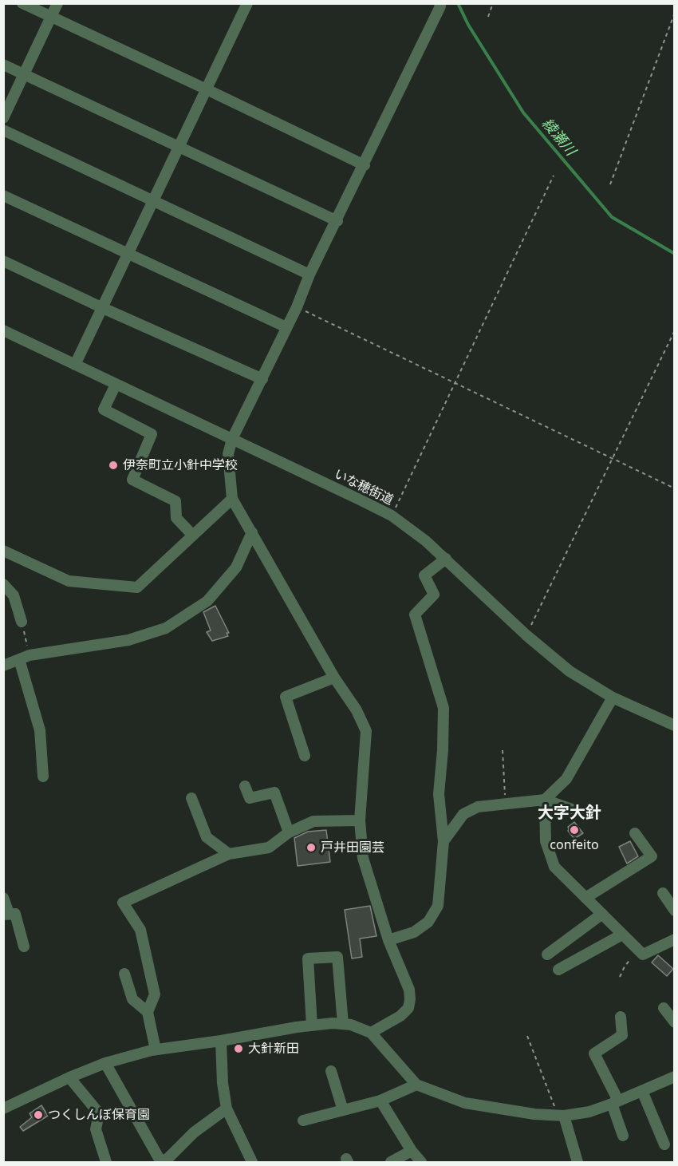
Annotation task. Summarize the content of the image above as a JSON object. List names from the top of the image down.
{
  "streets": {
    "street": ["いな穂街道"]
  },
  "districts": ["大字大針"],
  "water": ["綾瀬川"],
  "places": [
    "伊奈町立小針中学校",
    "confeito",
    "戸井田園芸",
    "大針新田",
    "つくしんぼ保育園"
  ]
}
